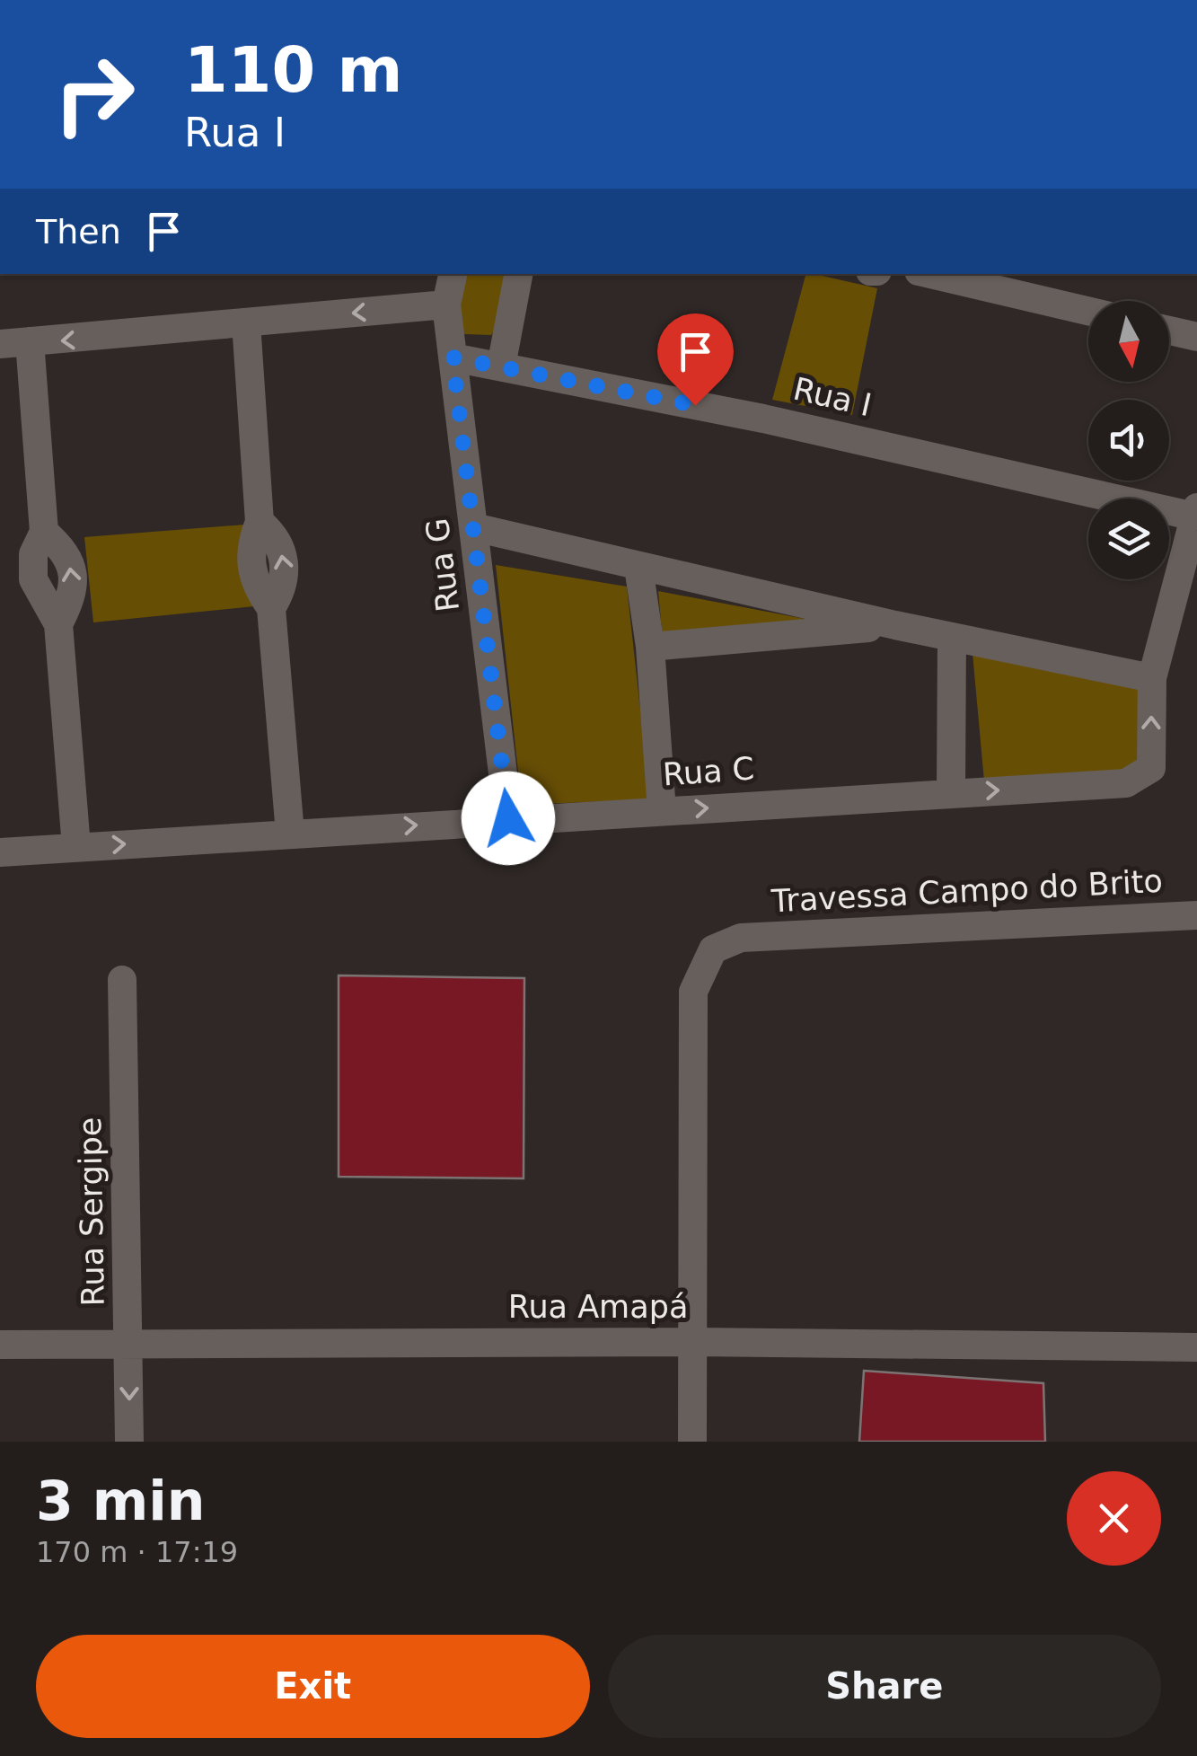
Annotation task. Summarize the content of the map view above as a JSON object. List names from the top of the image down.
{
  "streets": {
    "street": [
      "Rua I",
      "Rua G",
      "Rua C",
      "Travessa Campo do Brito",
      "Rua Sergipe",
      "Rua Amapá"
    ]
  },
  "crossings": [
    ["Rua I", "Rua G"],
    ["Rua I", "Rua C"],
    ["Rua G", "Rua C"],
    ["Travessa Campo do Brito", "Rua Amapá"],
    ["Rua Sergipe", "Rua Amapá"]
  ],
  "north": "bottom",
  "page": {
    "turn": ["110 m", "Rua I"],
    "then": "Then",
    "heading": ["3 min", "170 m · 17:19"],
    "buttons": ["Exit", "Share"]
  }
}
